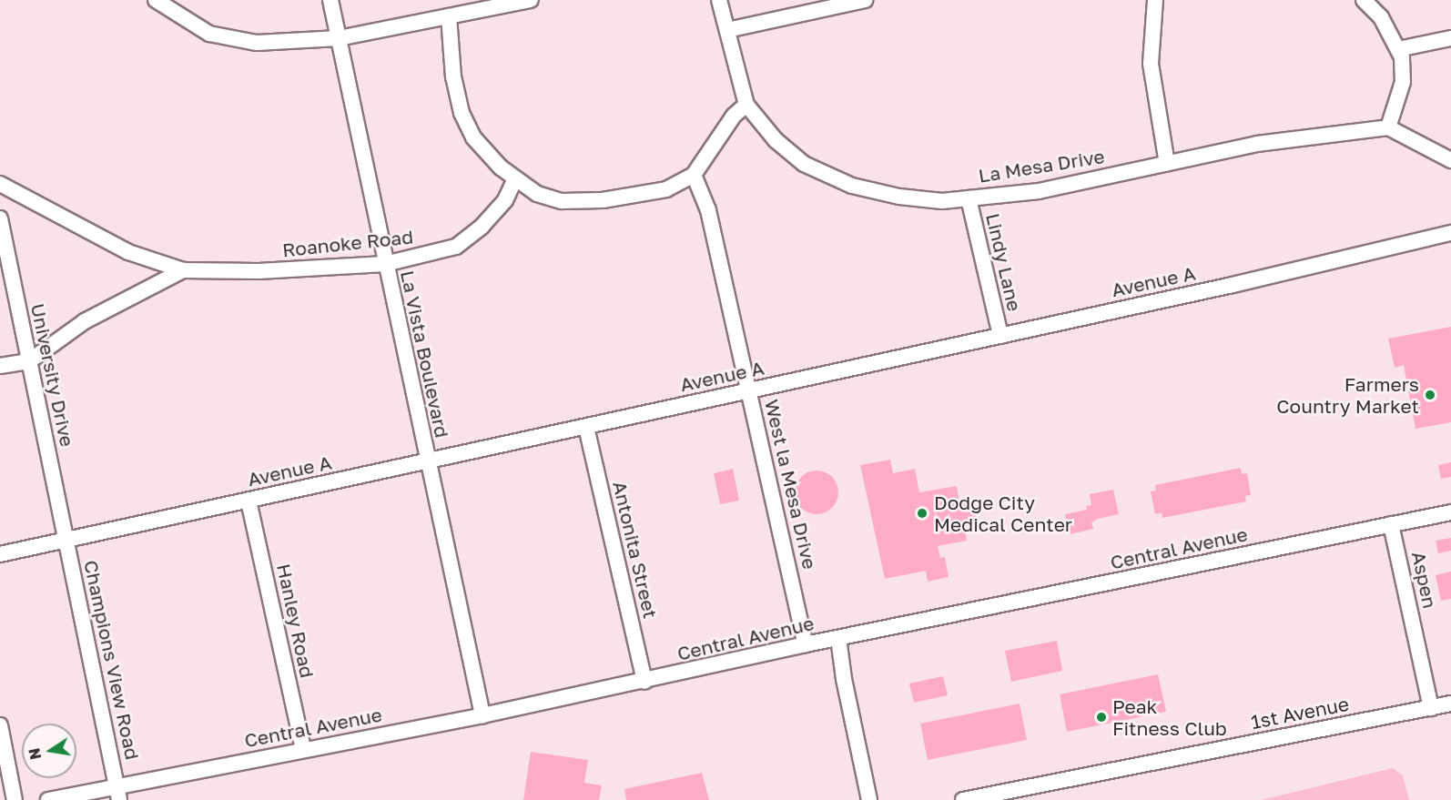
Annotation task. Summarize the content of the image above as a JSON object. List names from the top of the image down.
{
  "streets": {
    "street": [
      "La Mesa Drive",
      "Roanoke Road",
      "Lindy Lane",
      "Avenue A",
      "La Vista Boulevard",
      "University Drive",
      "West la Mesa Drive",
      "Central Avenue",
      "Antonita Street",
      "Aspen",
      "Hanley Road",
      "Champions View Road",
      "1st Avenue"
    ]
  },
  "crossings": [
    ["La Mesa Drive", "Lindy Lane"],
    ["Roanoke Road", "La Vista Boulevard"],
    ["Roanoke Road", "University Drive"],
    ["Lindy Lane", "Avenue A"],
    ["Avenue A", "La Vista Boulevard"],
    ["Avenue A", "University Drive"],
    ["Avenue A", "West la Mesa Drive"],
    ["Avenue A", "Antonita Street"],
    ["Avenue A", "Hanley Road"],
    ["Avenue A", "Champions View Road"],
    ["La Vista Boulevard", "Central Avenue"],
    ["University Drive", "Champions View Road"],
    ["West la Mesa Drive", "Central Avenue"],
    ["Central Avenue", "Antonita Street"],
    ["Central Avenue", "Aspen"],
    ["Central Avenue", "Hanley Road"],
    ["Central Avenue", "Champions View Road"],
    ["Aspen", "1st Avenue"]
  ],
  "places": ["Farmers Country Market", "Dodge City Medical Center", "Peak Fitness Club"],
  "north": "left"
}
